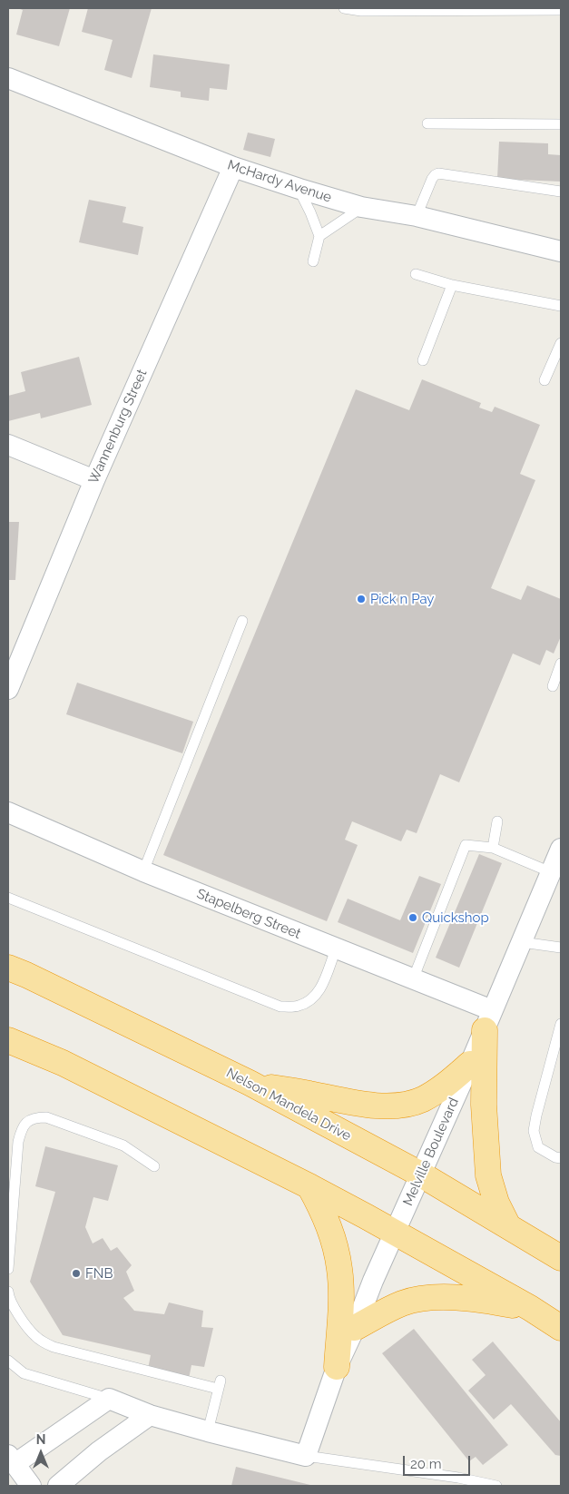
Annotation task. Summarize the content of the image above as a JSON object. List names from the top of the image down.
{
  "streets": {
    "highway": ["Nelson Mandela Drive"],
    "street": [
      "McHardy Avenue",
      "Wannenburg Street",
      "Stapelberg Street",
      "Melville Boulevard"
    ]
  },
  "crossings": [
    ["McHardy Avenue", "Wannenburg Street"],
    ["Stapelberg Street", "Melville Boulevard"],
    ["Nelson Mandela Drive", "Melville Boulevard"]
  ],
  "places": ["Pick n Pay", "Quickshop", "FNB"],
  "scale_bar": "20 m",
  "north": "top"
}
